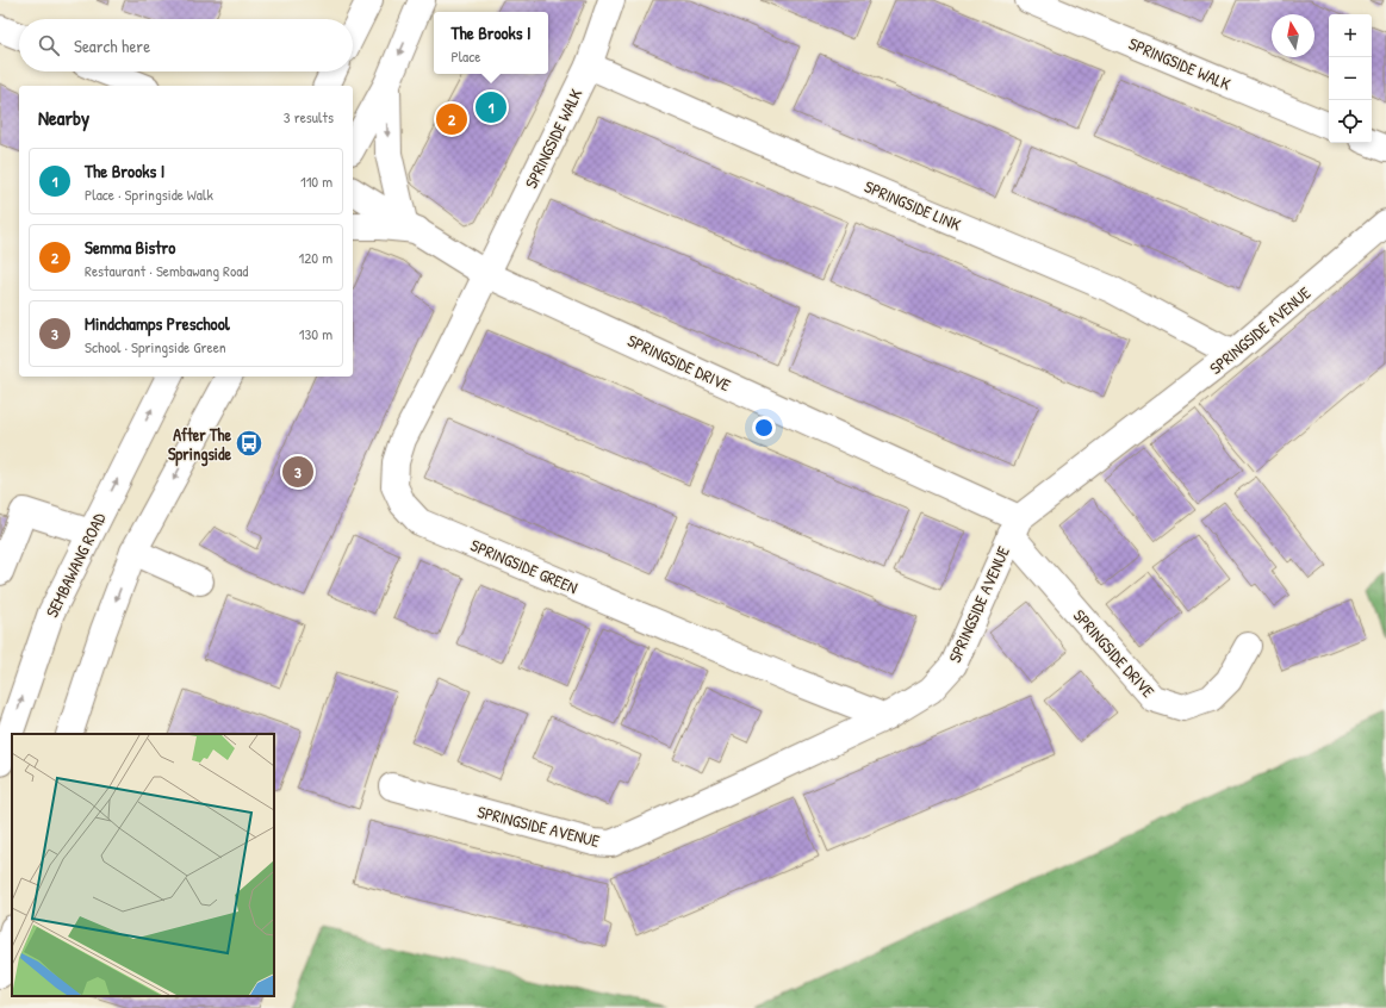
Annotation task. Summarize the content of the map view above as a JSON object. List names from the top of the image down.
{
  "streets": {
    "street": [
      "SPRINGSIDE WALK",
      "SPRINGSIDE LINK",
      "SPRINGSIDE AVENUE",
      "SPRINGSIDE DRIVE",
      "SEMBAWANG ROAD",
      "SPRINGSIDE GREEN"
    ]
  },
  "crossings": [
    ["SPRINGSIDE WALK", "SPRINGSIDE LINK"],
    ["SPRINGSIDE WALK", "SPRINGSIDE DRIVE"],
    ["SPRINGSIDE WALK", "SPRINGSIDE GREEN"],
    ["SPRINGSIDE LINK", "SPRINGSIDE AVENUE"],
    ["SPRINGSIDE AVENUE", "SPRINGSIDE DRIVE"],
    ["SPRINGSIDE AVENUE", "SPRINGSIDE GREEN"],
    ["SPRINGSIDE DRIVE", "SPRINGSIDE GREEN"]
  ],
  "places": {
    "bus stop": ["After The Springside"]
  },
  "north": "top",
  "page": {
    "popup": ["The Brooks I", "Place"],
    "map_buttons": ["+", "−"],
    "search": "Search here",
    "heading": ["Nearby", "3 results"],
    "pins": ["1", "2", "3"],
    "list": [
      {
        "mark": "1",
        "name": "The Brooks I",
        "note": "Place · Springside Walk",
        "value": "110 m"
      },
      {
        "mark": "2",
        "name": "Semma Bistro",
        "note": "Restaurant · Sembawang Road",
        "value": "120 m"
      },
      {
        "mark": "3",
        "name": "Mindchamps Preschool",
        "note": "School · Springside Green",
        "value": "130 m"
      }
    ]
  }
}
